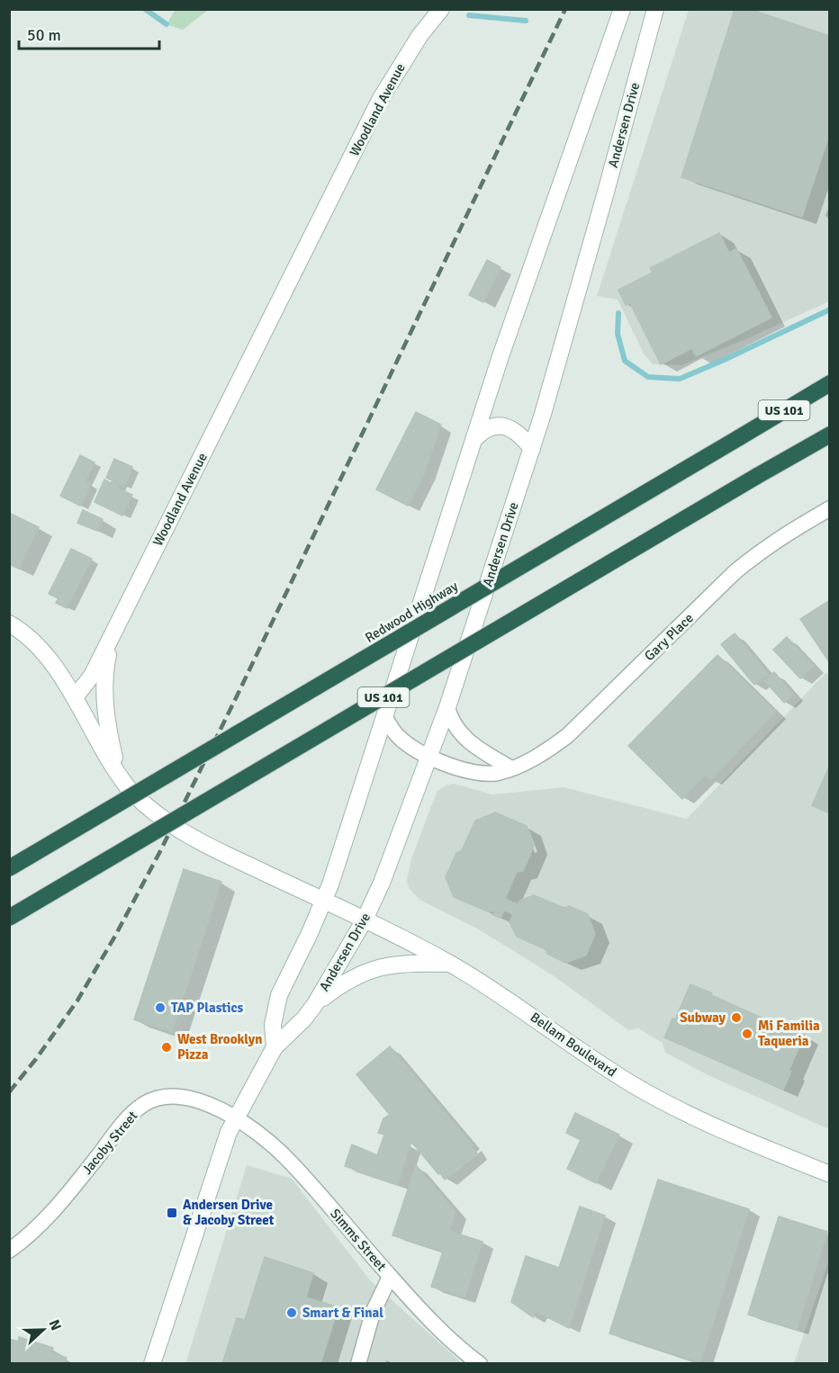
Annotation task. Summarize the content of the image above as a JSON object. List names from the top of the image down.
{
  "streets": {
    "highway": ["US 101", "Redwood Highway"],
    "main road": ["Woodland Avenue", "Andersen Drive", "Bellam Boulevard"],
    "street": ["Gary Place", "Jacoby Street", "Simms Street"]
  },
  "crossings": [
    ["Andersen Drive", "Gary Place"],
    ["Andersen Drive", "Bellam Boulevard"],
    ["Andersen Drive", "Jacoby Street"],
    ["Andersen Drive", "Simms Street"],
    ["Jacoby Street", "Simms Street"]
  ],
  "places": {
    "other": [
      "TAP Plastics",
      "Subway",
      "Mi Familia Taqueria",
      "West Brooklyn Pizza",
      "Smart & Final"
    ],
    "transit": ["Andersen Drive & Jacoby Street"]
  },
  "scale_bar": "50 m",
  "north": "right"
}
